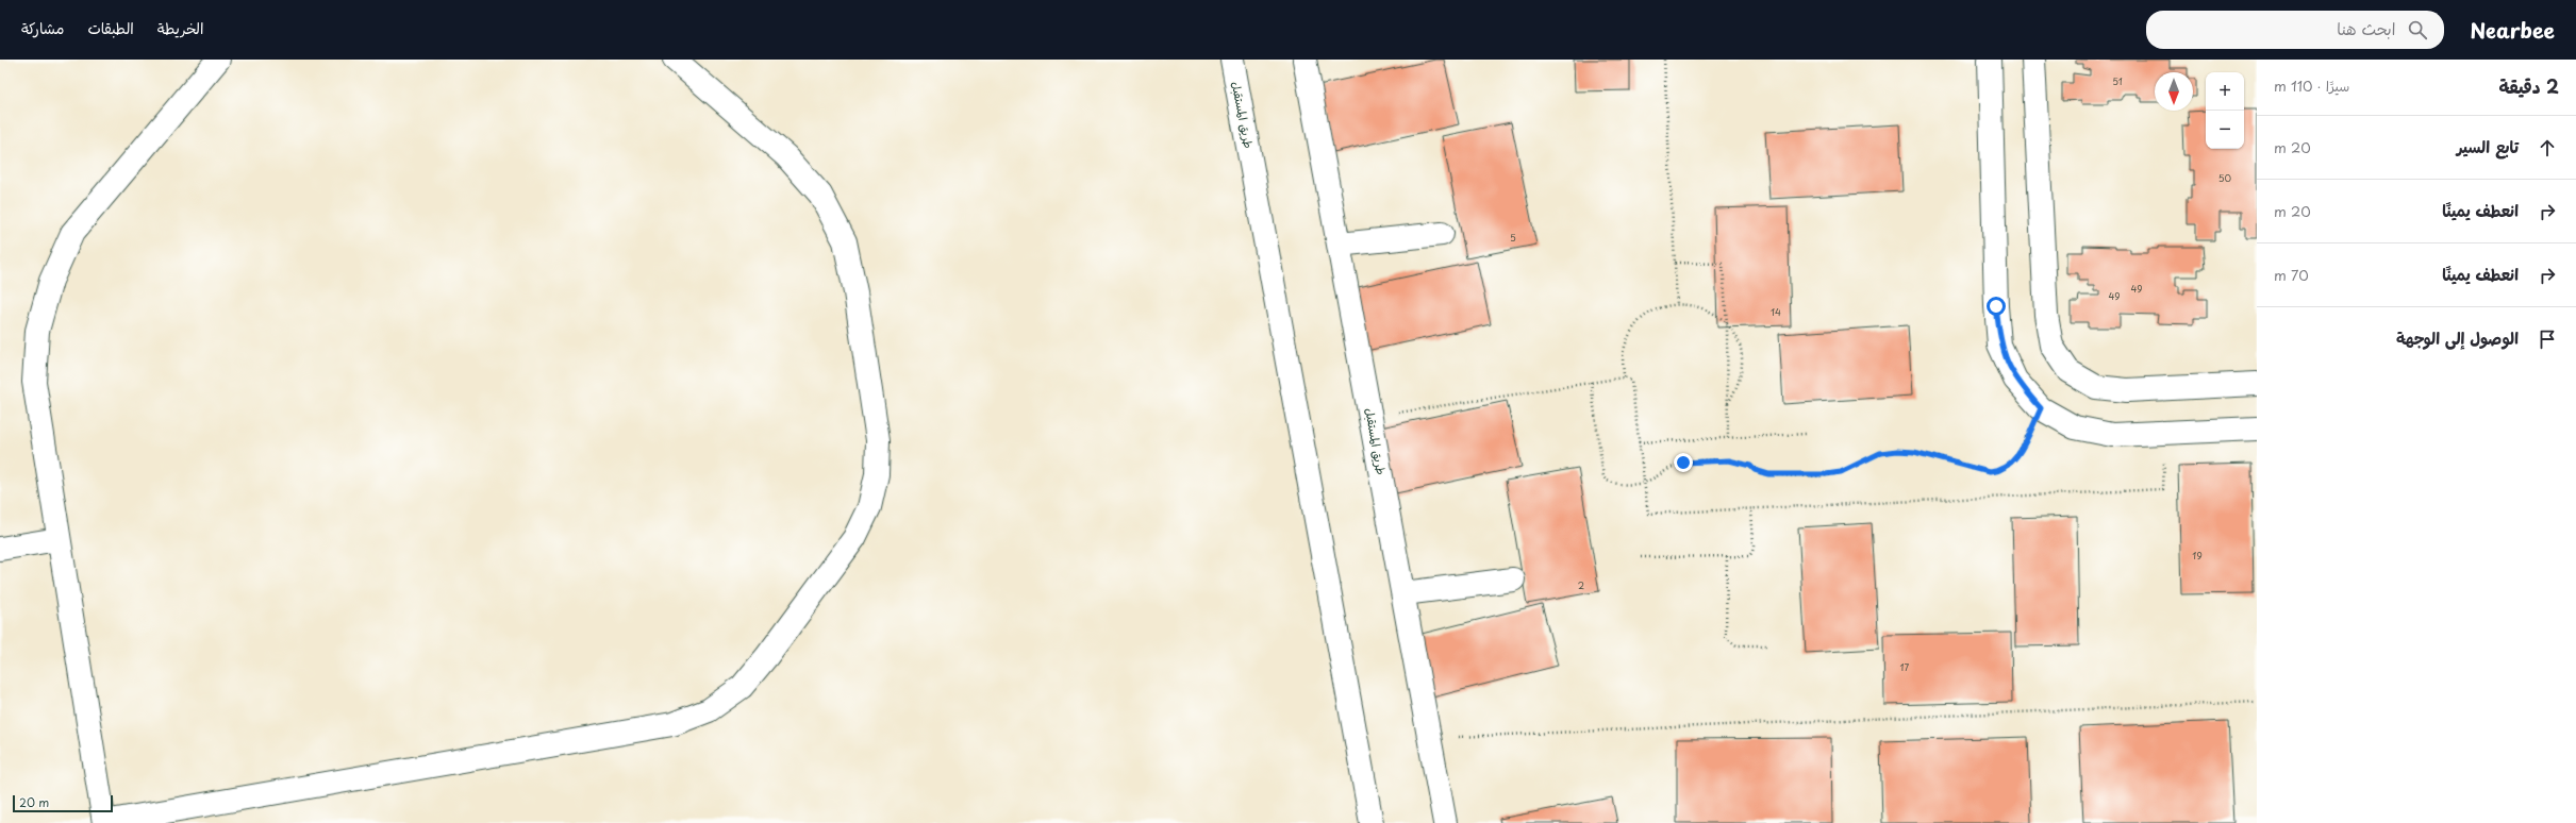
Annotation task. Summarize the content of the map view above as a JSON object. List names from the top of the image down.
{
  "streets": {
    "street": ["طريق المستقبل"]
  },
  "house_numbers": [
    "51",
    "50",
    "5",
    "49",
    "49",
    "14",
    "19",
    "2",
    "17"
  ],
  "scale_bar": "20 m",
  "north": "bottom",
  "page": {
    "header": "Nearbee",
    "search": "ابحث هنا",
    "nav": ["الخريطة", "الطبقات", "مشاركة"],
    "heading": ["2 دقيقة", "سيرًا · 110 m"],
    "map_buttons": ["+", "−"],
    "list": [
      ["تابع السير", "20 m"],
      ["انعطف يمينًا", "20 m"],
      ["انعطف يمينًا", "70 m"],
      "الوصول إلى الوجهة"
    ],
    "scale": "20 m"
  }
}
